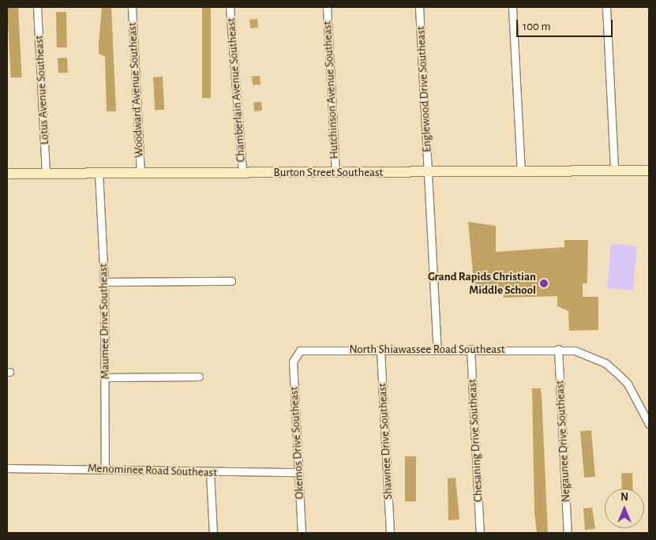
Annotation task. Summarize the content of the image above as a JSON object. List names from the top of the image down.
{
  "streets": {
    "main road": ["Burton Street Southeast"],
    "street": [
      "Englewood Drive Southeast",
      "Lotus Avenue Southeast",
      "Woodward Avenue Southeast",
      "Chamberlain Avenue Southeast",
      "Hutchinson Avenue Southeast",
      "Maumee Drive Southeast",
      "North Shiawassee Road Southeast",
      "Chesaning Drive Southeast",
      "Shawnee Drive Southeast",
      "Negaunee Drive Southeast",
      "Okemos Drive Southeast",
      "Menominee Road Southeast"
    ]
  },
  "crossings": [
    ["Englewood Drive Southeast", "Burton Street Southeast"],
    ["Lotus Avenue Southeast", "Burton Street Southeast"],
    ["Woodward Avenue Southeast", "Burton Street Southeast"],
    ["Chamberlain Avenue Southeast", "Burton Street Southeast"],
    ["Hutchinson Avenue Southeast", "Burton Street Southeast"],
    ["Burton Street Southeast", "Maumee Drive Southeast"],
    ["Maumee Drive Southeast", "Menominee Road Southeast"],
    ["North Shiawassee Road Southeast", "Chesaning Drive Southeast"],
    ["North Shiawassee Road Southeast", "Shawnee Drive Southeast"],
    ["North Shiawassee Road Southeast", "Negaunee Drive Southeast"],
    ["North Shiawassee Road Southeast", "Okemos Drive Southeast"],
    ["Okemos Drive Southeast", "Menominee Road Southeast"]
  ],
  "places": ["Grand Rapids Christian Middle School"],
  "scale_bar": "100 m",
  "north": "top"
}
